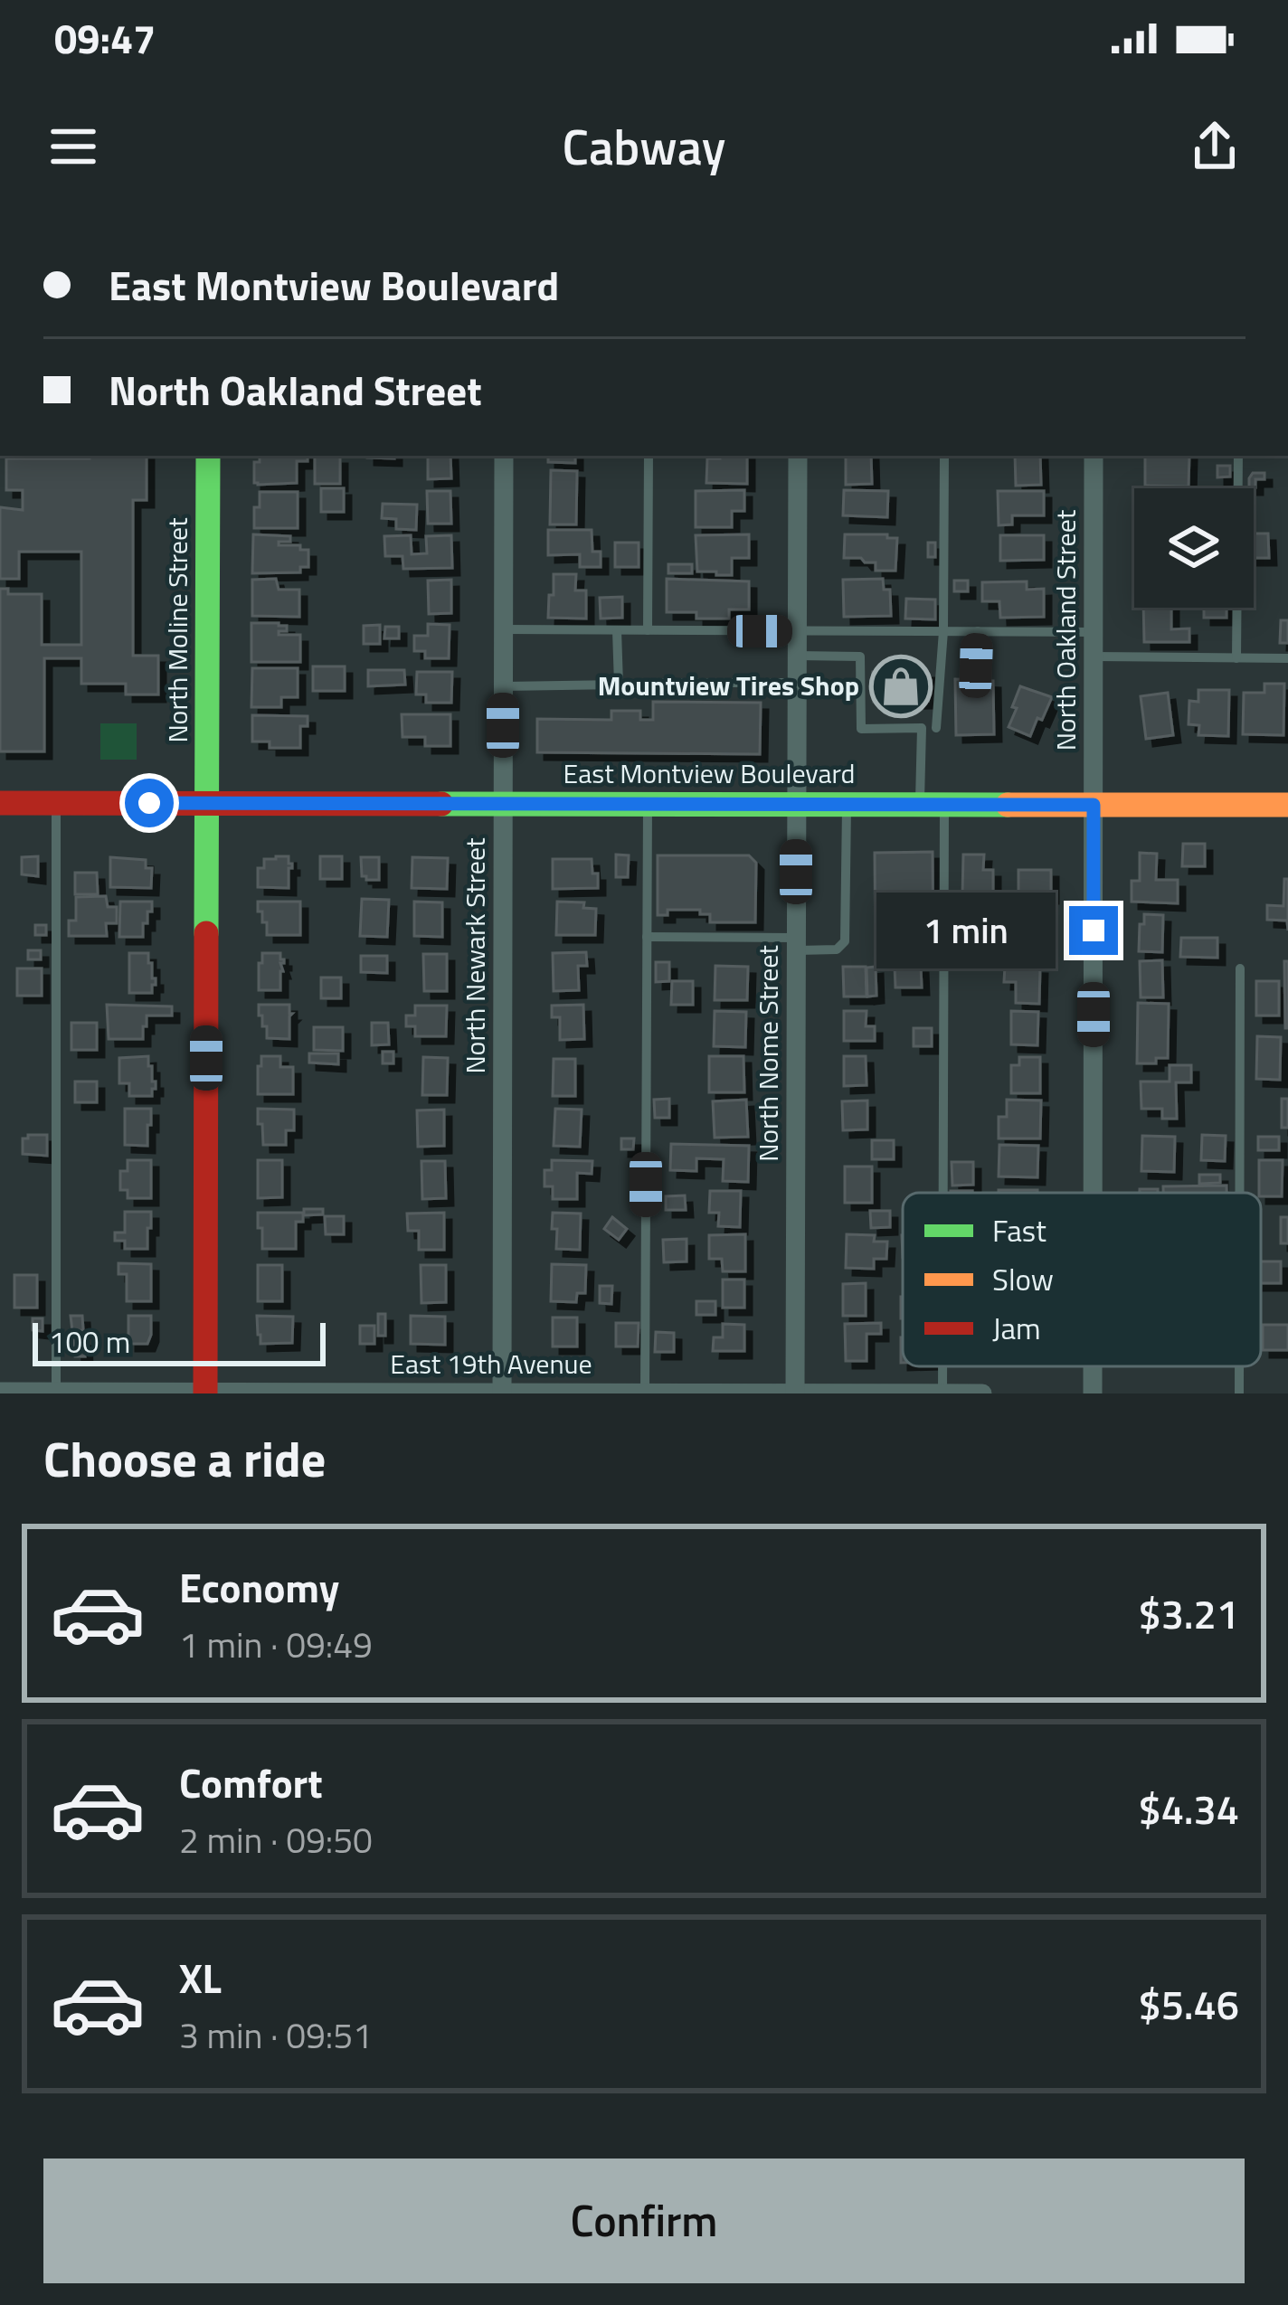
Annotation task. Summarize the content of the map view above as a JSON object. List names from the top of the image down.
{
  "streets": {
    "main road": ["North Moline Street", "East Montview Boulevard"],
    "street": [
      "North Oakland Street",
      "North Newark Street",
      "North Nome Street",
      "East 19th Avenue"
    ]
  },
  "crossings": [
    ["North Moline Street", "East Montview Boulevard"],
    ["North Moline Street", "East 19th Avenue"],
    ["North Oakland Street", "East Montview Boulevard"],
    ["East Montview Boulevard", "North Newark Street"],
    ["East Montview Boulevard", "North Nome Street"],
    ["North Newark Street", "East 19th Avenue"],
    ["North Nome Street", "East 19th Avenue"]
  ],
  "places": {
    "shop": ["Mountview Tires Shop"]
  },
  "legend": ["Fast", "Slow", "Jam"],
  "scale_bar": "100 m",
  "page": {
    "status": "09:47",
    "header": "Cabway",
    "banner": ["East Montview Boulevard", "North Oakland Street"],
    "bubble": "1 min",
    "scale": "100 m",
    "heading": "Choose a ride",
    "list": [
      {
        "name": "Economy",
        "note": "1 min · 09:49",
        "value": "$3.21"
      },
      {
        "name": "Comfort",
        "note": "2 min · 09:50",
        "value": "$4.34"
      },
      {
        "name": "XL",
        "note": "3 min · 09:51",
        "value": "$5.46"
      }
    ],
    "buttons": "Confirm"
  }
}
